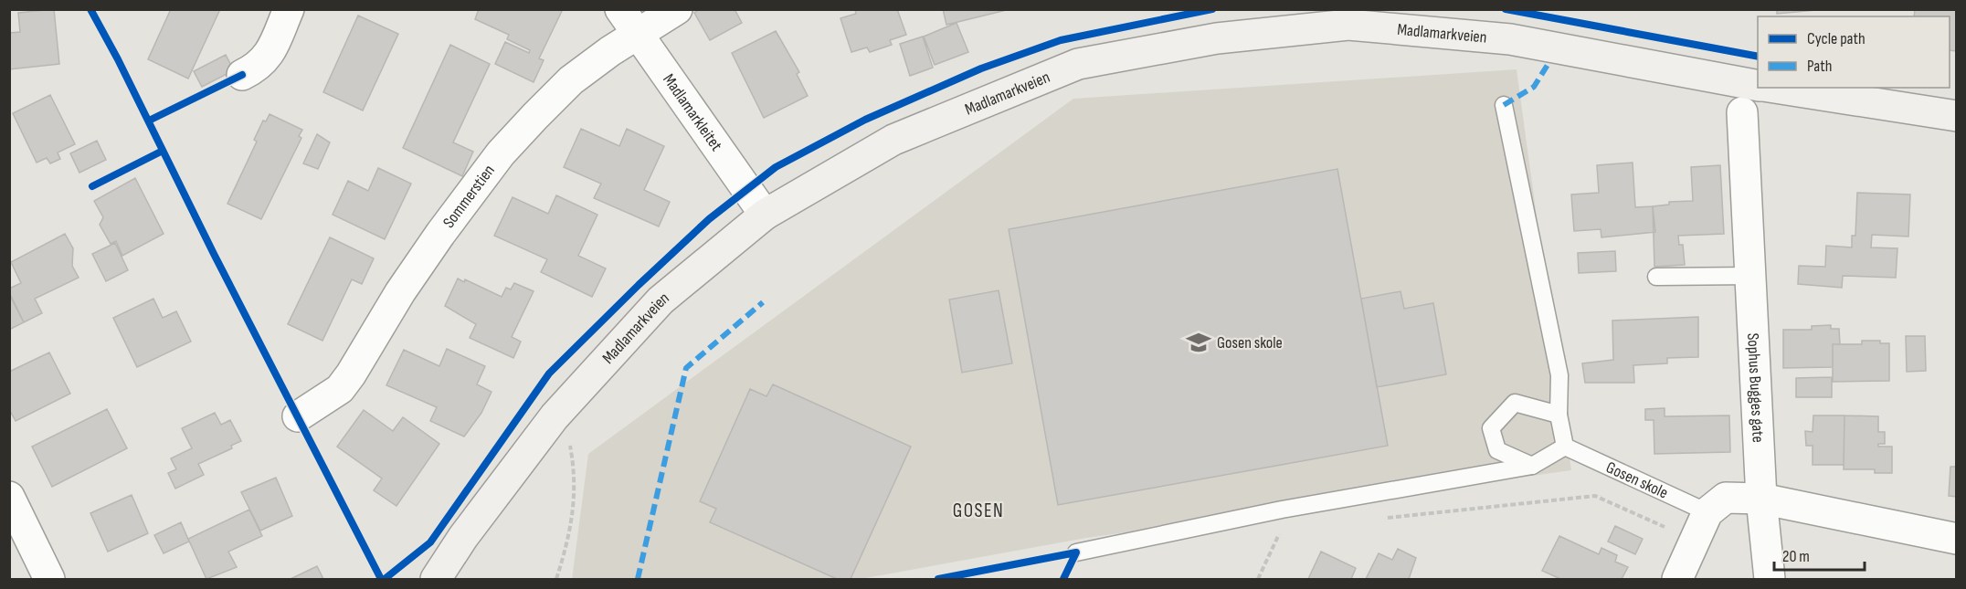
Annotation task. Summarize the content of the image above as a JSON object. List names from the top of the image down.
{
  "streets": {
    "main road": ["Madlamarkveien"],
    "street": ["Madlamarkleitet", "Sommerstien", "Sophus Bugges gate"],
    "lane": ["Gosen skole"]
  },
  "crossings": [
    ["Madlamarkveien", "Madlamarkleitet"],
    ["Madlamarkleitet", "Sommerstien"]
  ],
  "districts": ["GOSEN"],
  "places": {
    "school or university": ["Gosen skole"]
  },
  "legend": ["Cycle path", "Path"],
  "scale_bar": "20 m"
}
